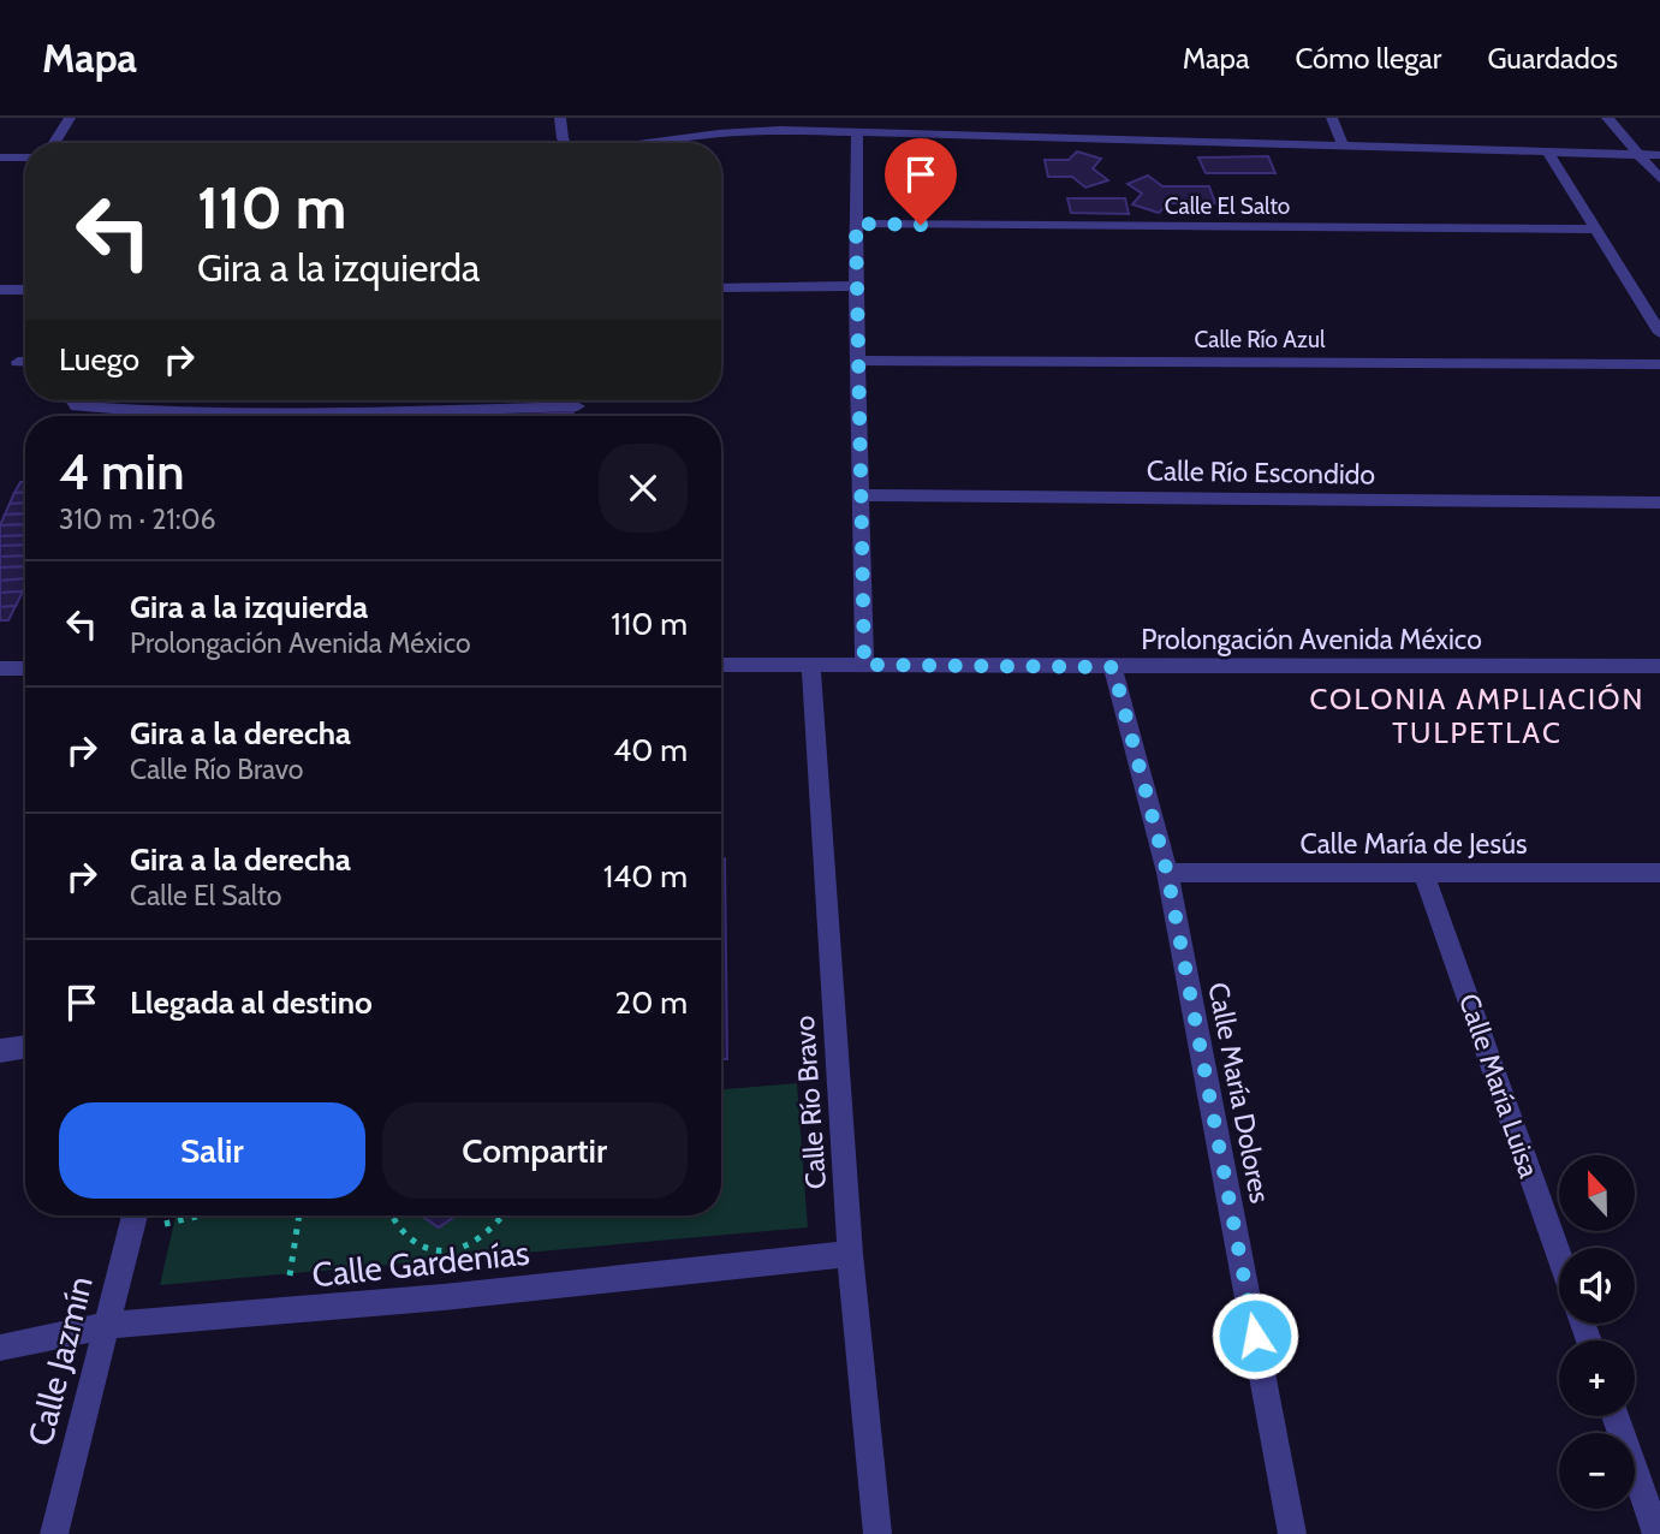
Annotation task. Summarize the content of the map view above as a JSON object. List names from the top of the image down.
{
  "streets": {
    "street": [
      "Calle El Salto",
      "Calle Río Azul",
      "Calle Río Escondido",
      "Prolongación Avenida México",
      "Calle María de Jesús",
      "Calle María Luisa",
      "Calle María Dolores",
      "Calle Río Bravo",
      "Calle Gardenías",
      "Calle Jazmín"
    ]
  },
  "crossings": [
    ["Prolongación Avenida México", "Calle María Dolores"],
    ["Prolongación Avenida México", "Calle Río Bravo"],
    ["Calle María de Jesús", "Calle María Luisa"],
    ["Calle María de Jesús", "Calle María Dolores"],
    ["Calle Río Bravo", "Calle Gardenías"],
    ["Calle Gardenías", "Calle Jazmín"]
  ],
  "districts": ["COLONIA AMPLIACIÓN TULPETLAC"],
  "north": "top",
  "page": {
    "header": "Mapa",
    "nav": ["Mapa", "Cómo llegar", "Guardados"],
    "turn": ["110 m", "Gira a la izquierda"],
    "then": "Luego",
    "heading": ["4 min", "310 m · 21:06"],
    "list": [
      {
        "name": "Gira a la izquierda",
        "note": "Prolongación Avenida México",
        "value": "110 m"
      },
      {
        "name": "Gira a la derecha",
        "note": "Calle Río Bravo",
        "value": "40 m"
      },
      {
        "name": "Gira a la derecha",
        "note": "Calle El Salto",
        "value": "140 m"
      },
      {
        "name": "Llegada al destino",
        "value": "20 m"
      }
    ],
    "buttons": ["Salir", "Compartir"],
    "map_buttons": ["+", "−"]
  }
}
